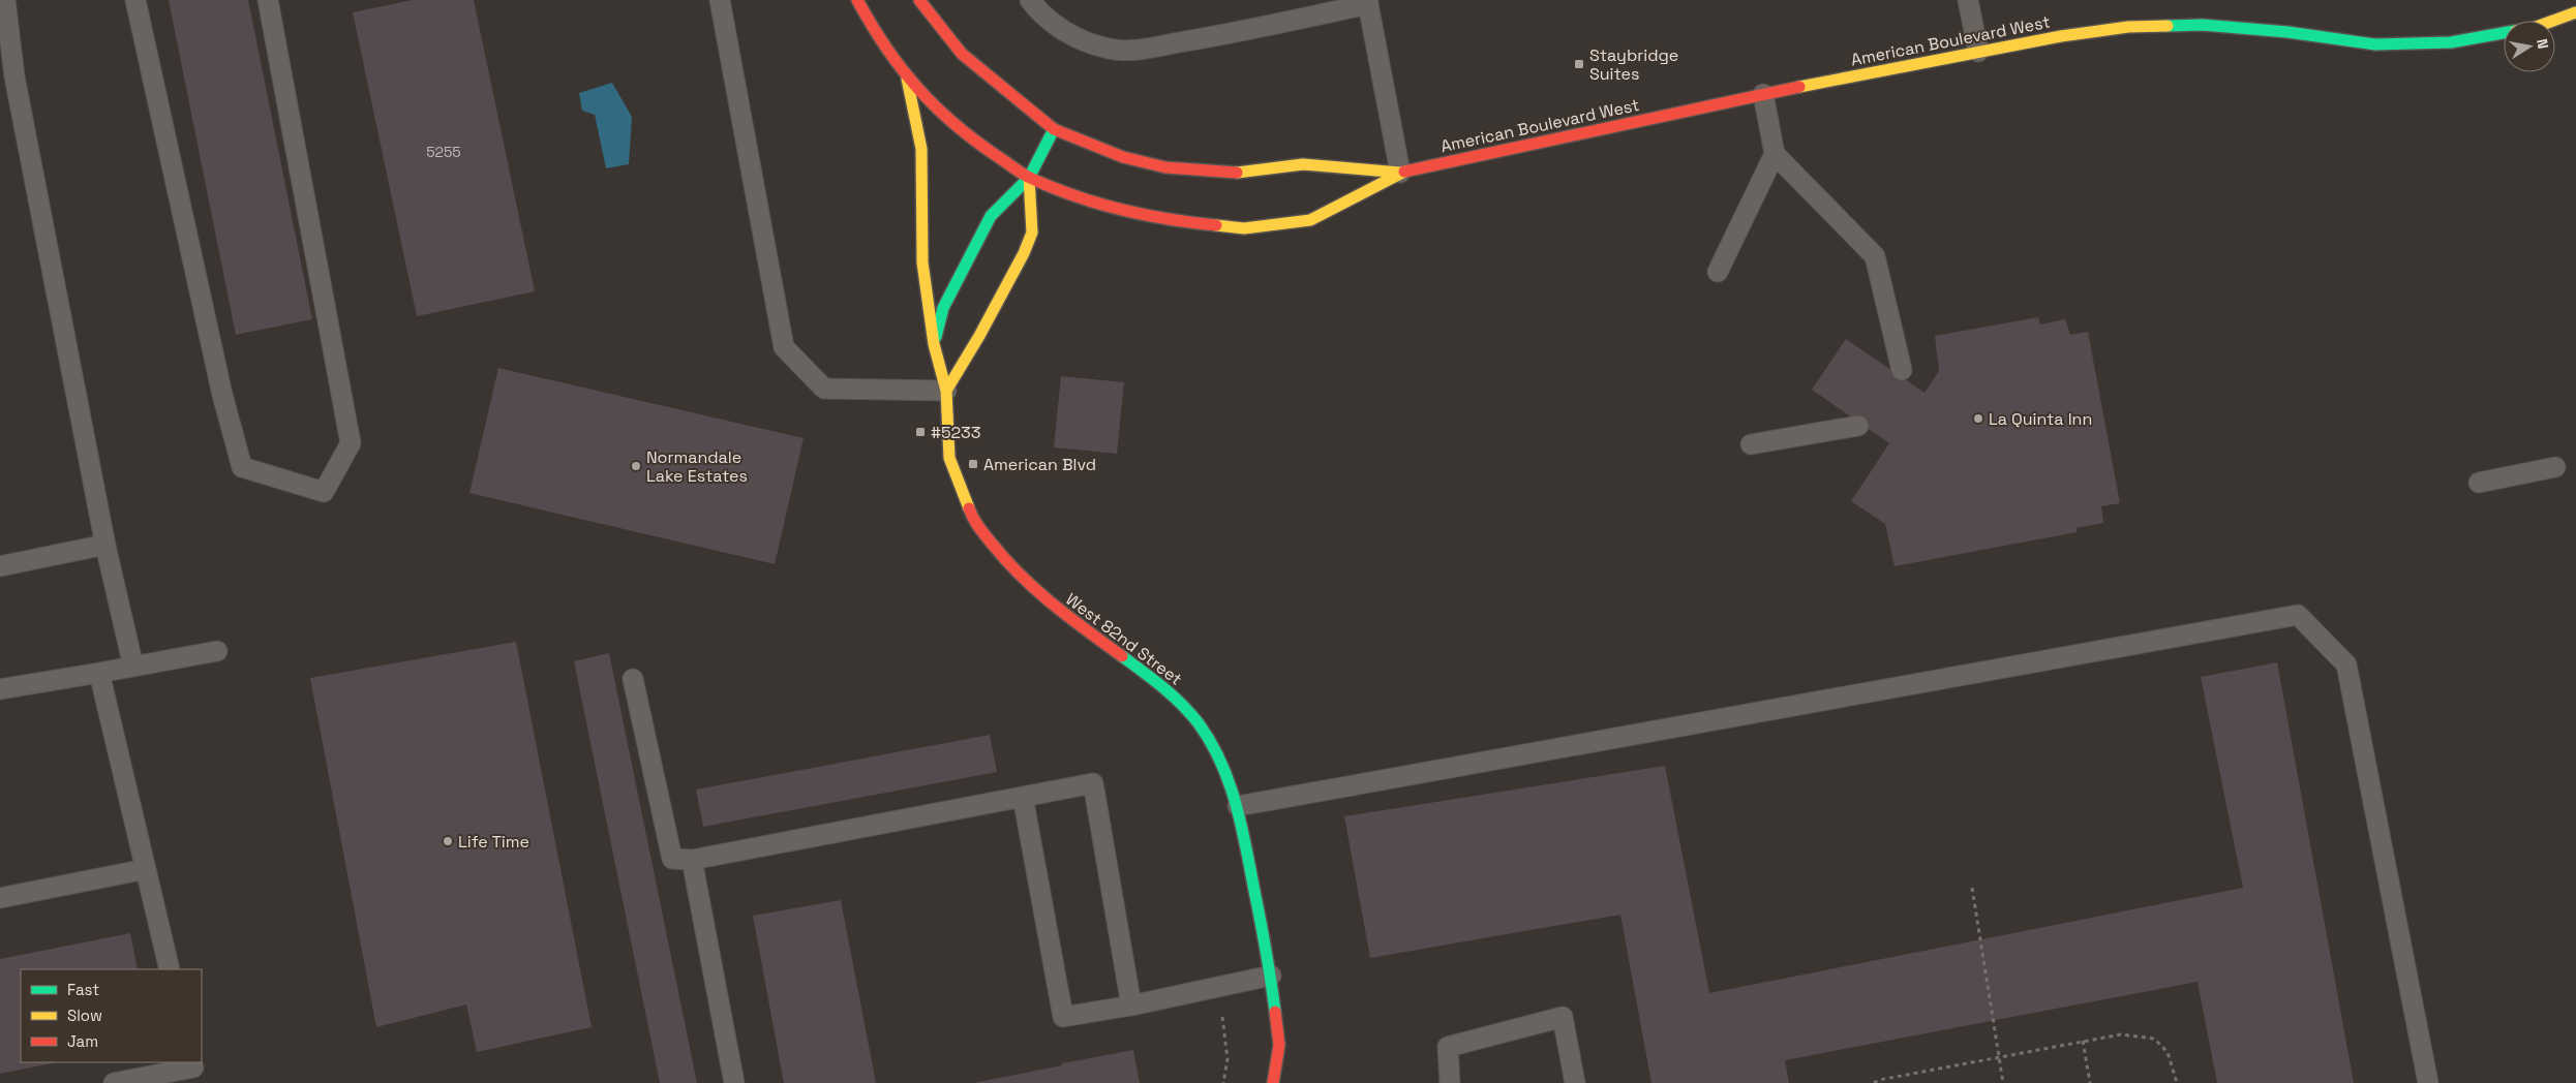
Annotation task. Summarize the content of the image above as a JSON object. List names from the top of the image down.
{
  "streets": {
    "street": ["American Boulevard West", "West 82nd Street"]
  },
  "crossings": [
    ["American Boulevard West", "West 82nd Street"]
  ],
  "places": {
    "transit": ["Staybridge Suites", "#5233", "American Blvd"],
    "other": ["La Quinta Inn", "Normandale Lake Estates", "Life Time"]
  },
  "house_numbers": ["5255"],
  "legend": ["Fast", "Slow", "Jam"],
  "north": "right"
}
